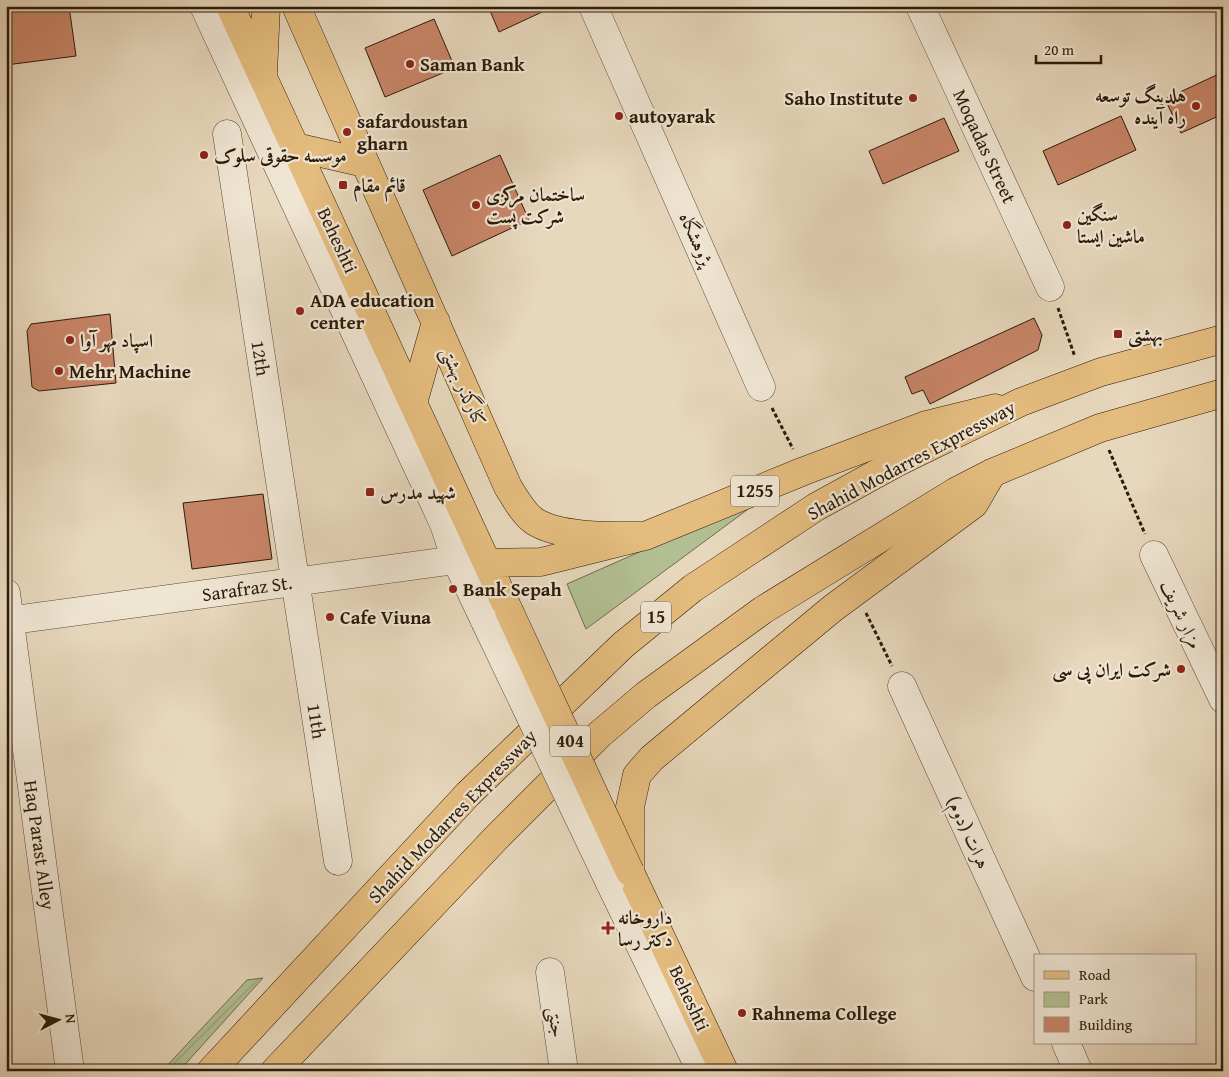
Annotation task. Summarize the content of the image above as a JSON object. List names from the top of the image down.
{
  "streets": {
    "main road": [
      "Beheshti",
      "کنارگذر بهشتی",
      "Shahid Modarres Expressway",
      "1255",
      "15",
      "404"
    ],
    "street": [
      "Moqadas Street",
      "پژوهشگاه",
      "12th",
      "Sarafraz St.",
      "مزار شریف",
      "11th",
      "هرات (دوم)",
      "Haq Parast Alley",
      "جنتی"
    ]
  },
  "crossings": [
    ["Beheshti", "1255"],
    ["Beheshti", "Sarafraz St."],
    ["Beheshti", "404"],
    ["12th", "Sarafraz St."],
    ["12th", "11th"],
    ["کنارگذر بهشتی", "1255"],
    ["Shahid Modarres Expressway", "1255"],
    ["1255", "Sarafraz St."],
    ["Sarafraz St.", "11th"],
    ["Sarafraz St.", "Haq Parast Alley"]
  ],
  "places": {
    "other": [
      "Saman Bank",
      "Saho Institute",
      "هلدینگ توسعه راه آینده",
      "autoyarak",
      "safardoustan gharn",
      "موسسه حقوقی سلوک",
      "ساختمان مرکزی شرکت پست",
      "سنگین ماشین ایستا",
      "ADA education center",
      "اسپاد مهر آوا",
      "Mehr Machine",
      "Bank Sepah",
      "Cafe Viuna",
      "شرکت ایران پی سی",
      "Rahnema College"
    ],
    "transit": ["قائم مقام", "بهشتی", "شهید مدرس"],
    "health": ["داروخانه دکتر رسا"]
  },
  "legend": ["Road", "Park", "Building"],
  "scale_bar": "20 m",
  "north": "right"
}
